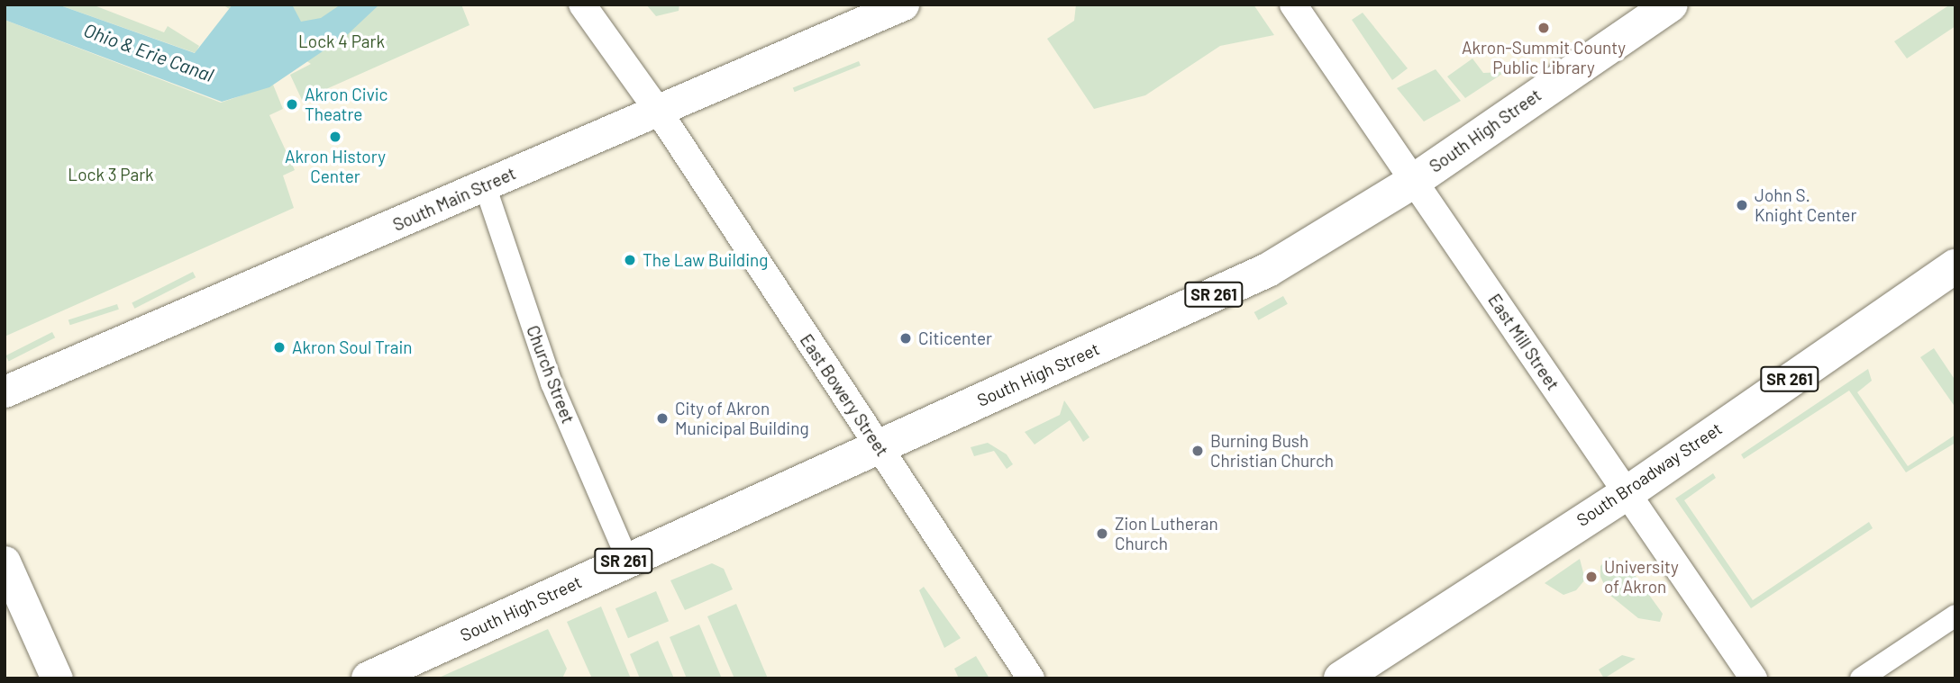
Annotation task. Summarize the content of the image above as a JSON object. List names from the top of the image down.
{
  "streets": {
    "main road": [
      "South High Street",
      "South Main Street",
      "SR 261",
      "South Broadway Street"
    ],
    "street": ["East Mill Street", "Church Street", "East Bowery Street"]
  },
  "crossings": [
    ["South High Street", "East Mill Street"],
    ["South High Street", "Church Street"],
    ["South High Street", "East Bowery Street"],
    ["South Main Street", "Church Street"],
    ["South Main Street", "East Bowery Street"],
    ["East Mill Street", "South Broadway Street"]
  ],
  "water": ["Ohio & Erie Canal"],
  "parks": ["Lock 4 Park", "Lock 3 Park"],
  "places": [
    "Akron-Summit County Public Library",
    "Akron Civic Theatre",
    "Akron History Center",
    "John S. Knight Center",
    "The Law Building",
    "Citicenter",
    "Akron Soul Train",
    "City of Akron Municipal Building",
    "Burning Bush Christian Church",
    "Zion Lutheran Church",
    "University of Akron"
  ]
}
